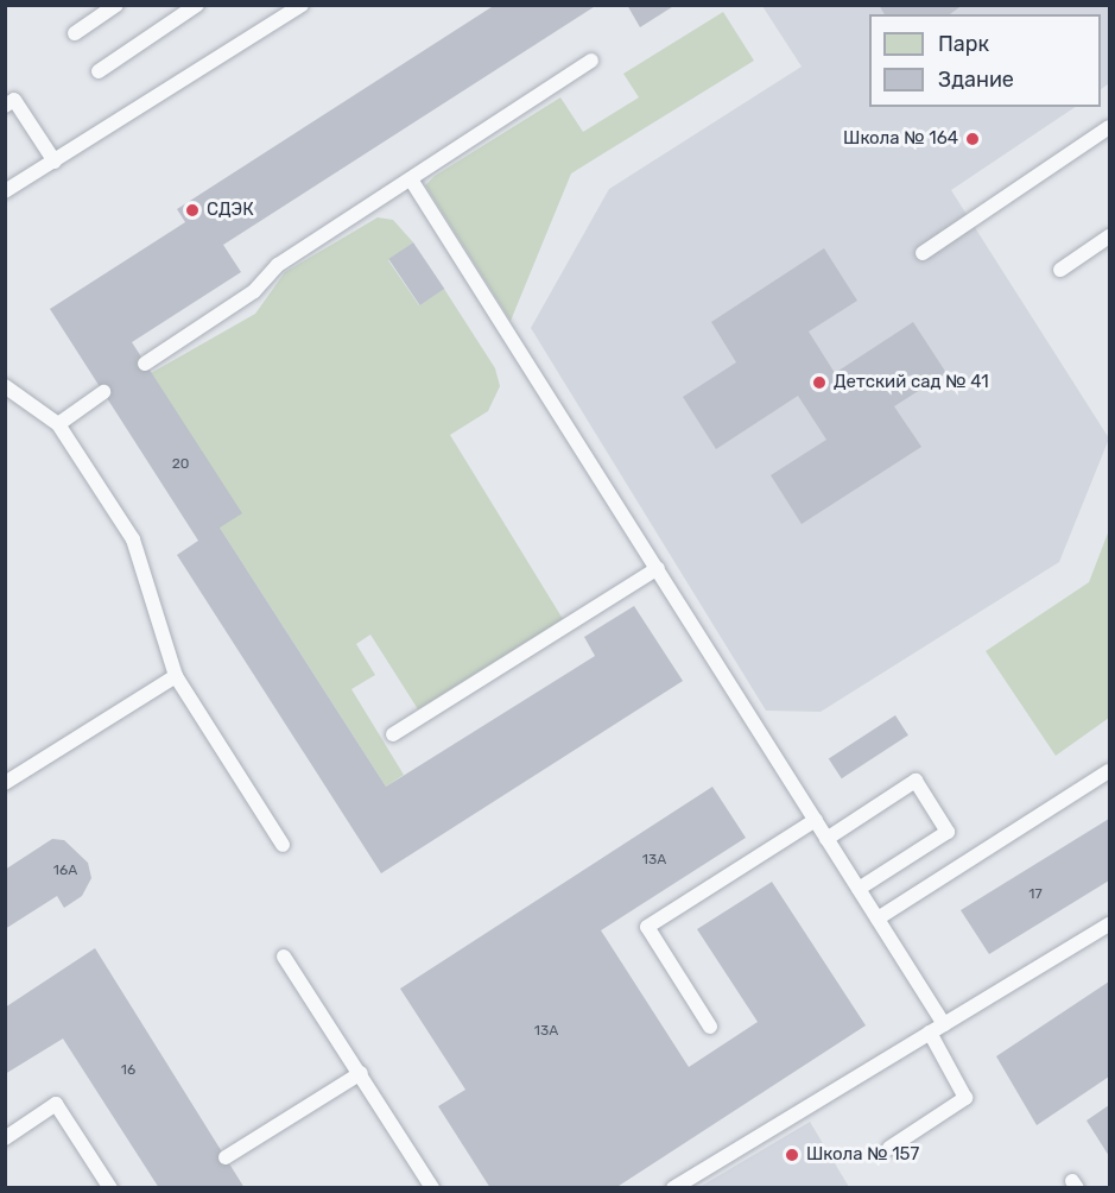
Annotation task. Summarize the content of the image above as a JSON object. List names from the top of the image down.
{
  "places": [
    "Школа № 164",
    "СДЭК",
    "Детский сад № 41",
    "Школа № 157"
  ],
  "house_numbers": [
    "20",
    "13А",
    "16А",
    "17",
    "13А",
    "16"
  ],
  "legend": ["Парк", "Здание"]
}
